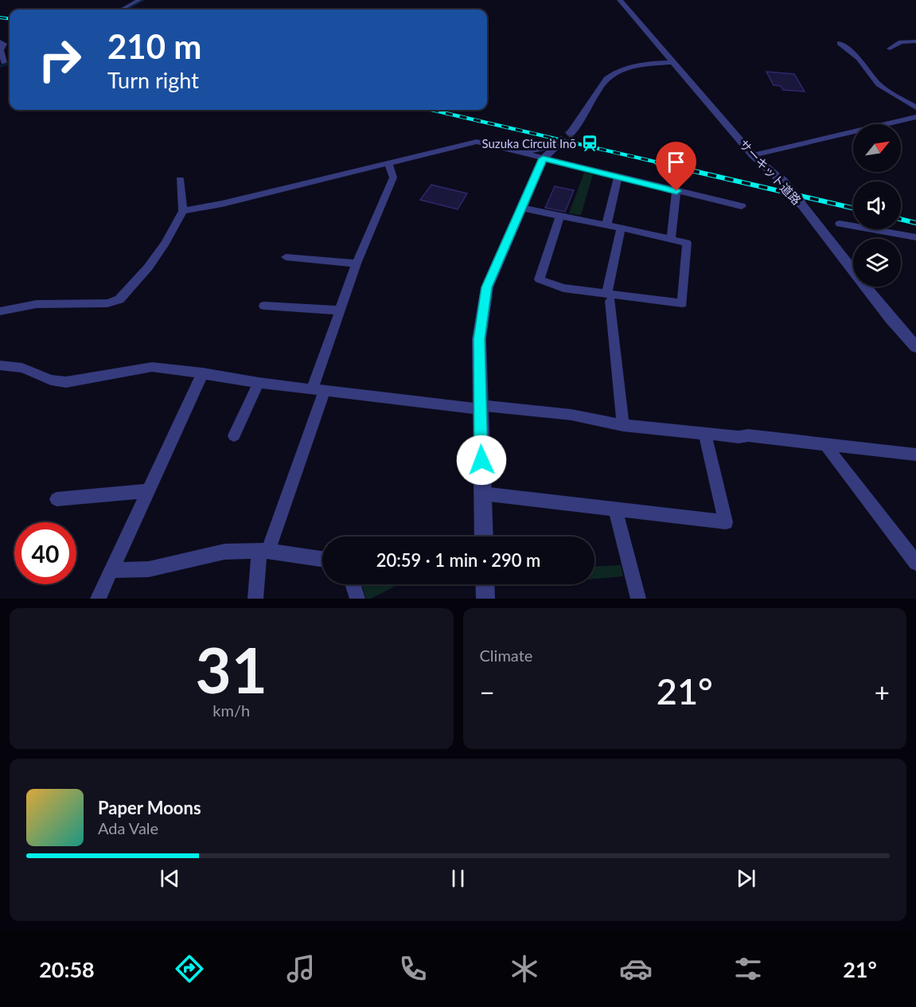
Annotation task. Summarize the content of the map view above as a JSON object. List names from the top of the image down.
{
  "streets": {
    "street": ["サーキット道路"]
  },
  "places": {
    "station": ["Suzuka Circuit Inō"]
  },
  "north": "top right",
  "page": {
    "turn": ["210 m", "Turn right"],
    "limit": "40",
    "trip": "20:59 · 1 min · 290 m",
    "tile": [
      ["31", "km/h"],
      "Climate"
    ],
    "heat": ["−", "21°", "+"],
    "song": ["Paper Moons", "Ada Vale"],
    "tabs": ["20:58", "21°"]
  }
}
